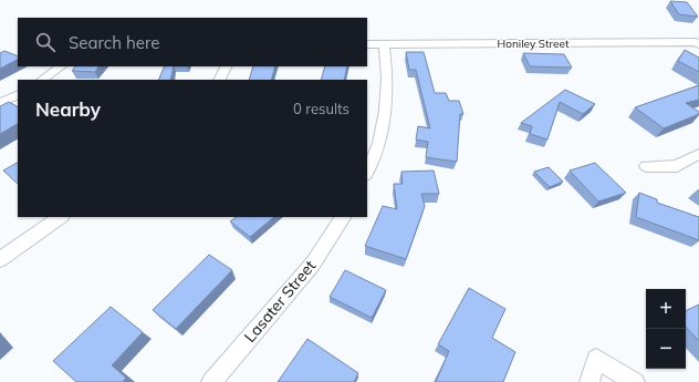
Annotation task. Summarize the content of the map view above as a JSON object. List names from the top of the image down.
{
  "streets": {
    "street": ["Honiley Street", "Lasater Street"]
  },
  "page": {
    "search": "Search here",
    "heading": ["Nearby", "0 results"],
    "map_buttons": ["+", "−"]
  }
}
